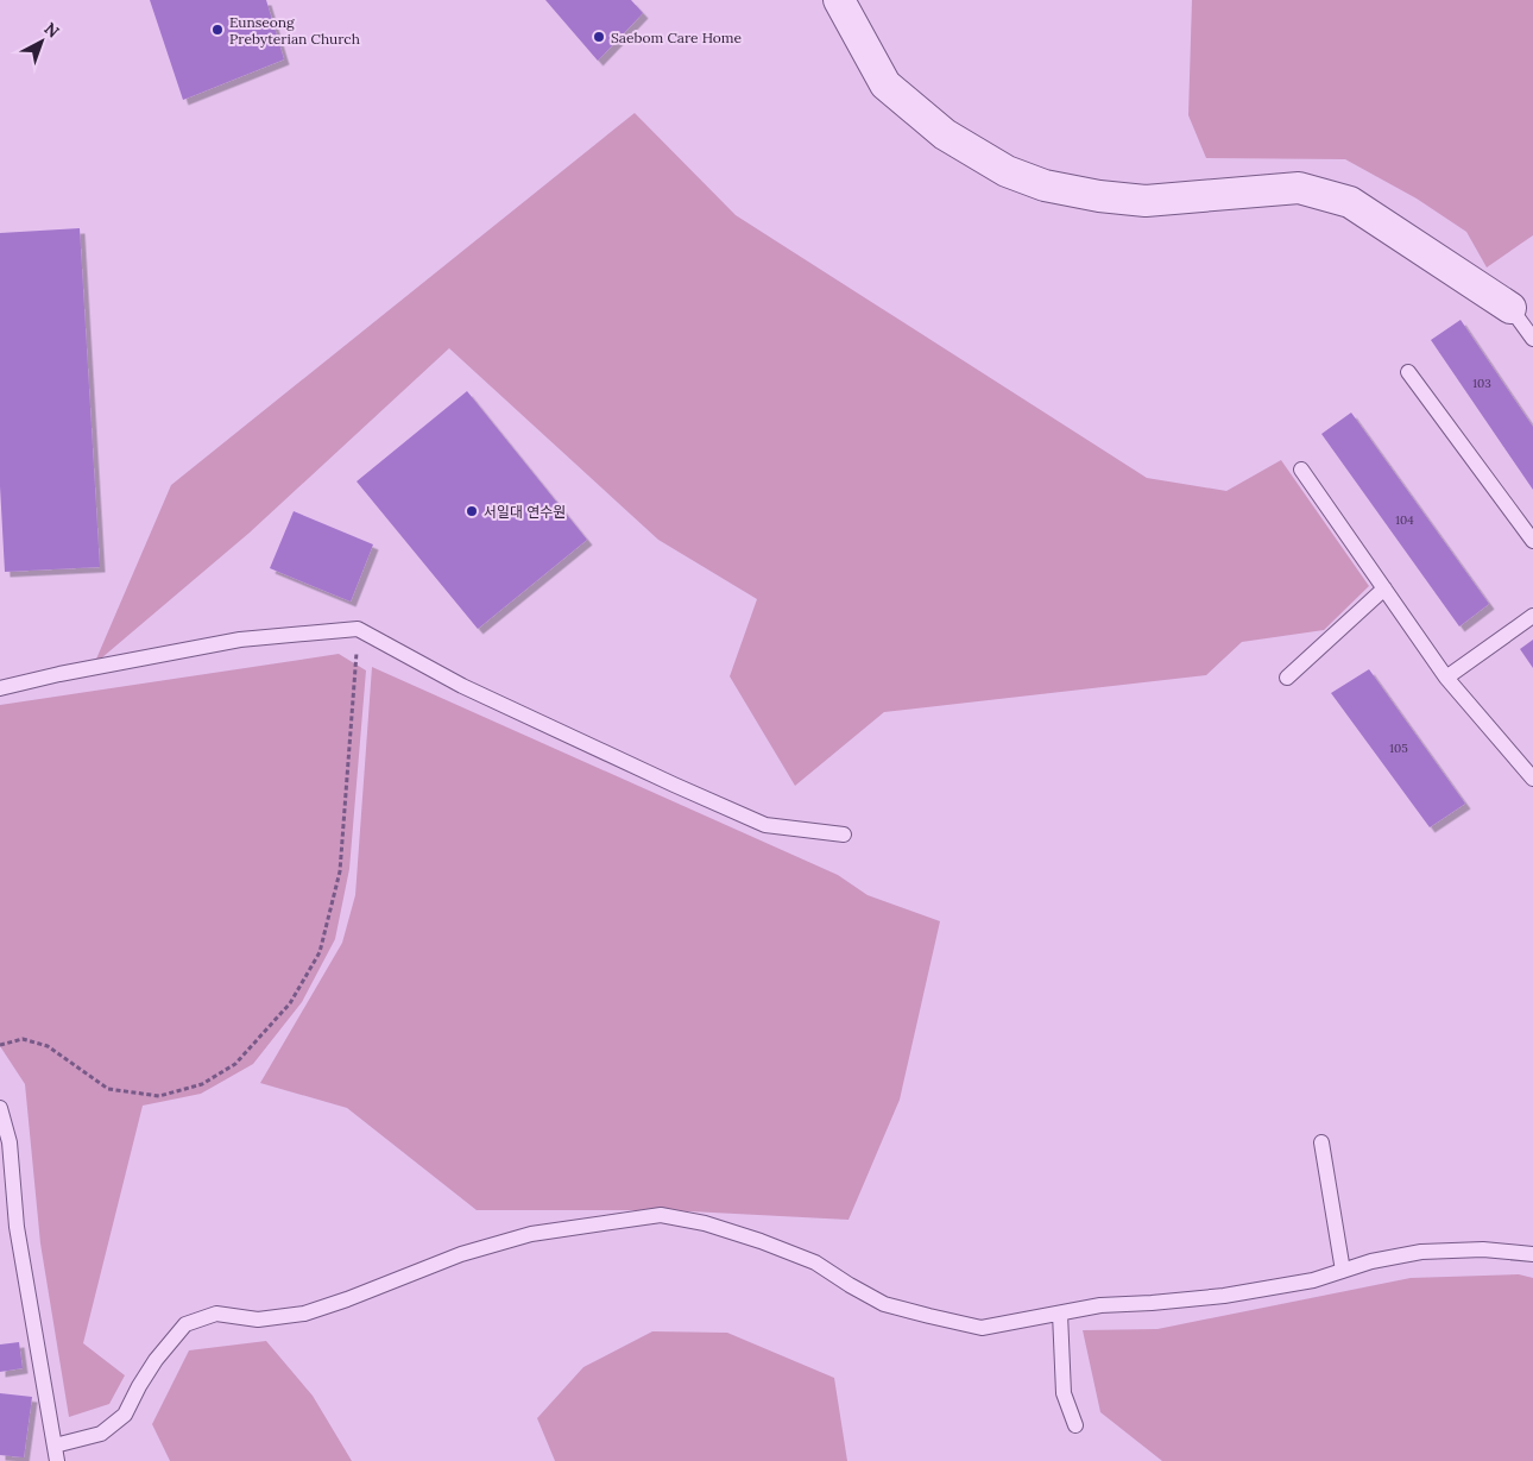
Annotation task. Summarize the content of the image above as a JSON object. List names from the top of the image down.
{
  "places": ["Eunseong Prebyterian Church", "Saebom Care Home", "서일대 연수원"],
  "house_numbers": ["103", "104", "105"],
  "north": "top right"
}
